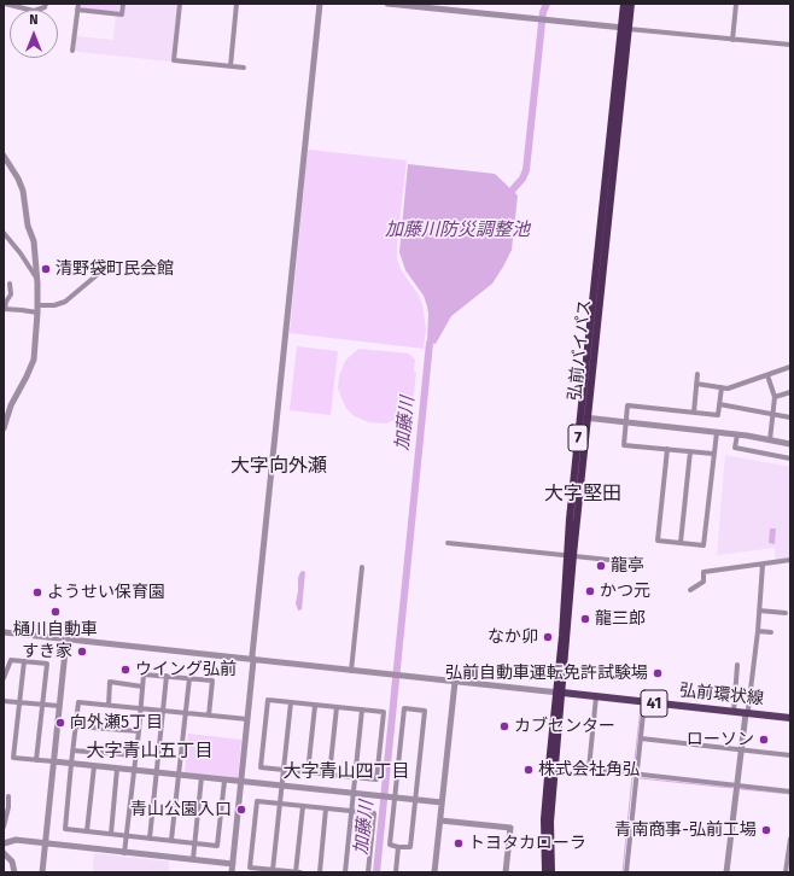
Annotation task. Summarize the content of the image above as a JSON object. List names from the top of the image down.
{
  "streets": {
    "highway": ["弘前バイパス", "7"],
    "main road": ["弘前環状線", "41"]
  },
  "crossings": [
    ["弘前バイパス", "弘前環状線"]
  ],
  "districts": [
    "大字向外瀬",
    "大字堅田",
    "大字青山五丁目",
    "大字青山四丁目"
  ],
  "water": ["加藤川防災調整池", "加藤川"],
  "places": [
    "清野袋町民会館",
    "龍亭",
    "かつ元",
    "ようせい保育園",
    "樋川自動車",
    "龍三郎",
    "なか卯",
    "すき家",
    "ウイング弘前",
    "弘前自動車運転免許試験場",
    "向外瀬5丁目",
    "カブセンター",
    "ローソン",
    "株式会社角弘",
    "青山公園入口",
    "青南商事-弘前工場",
    "トヨタカローラ"
  ],
  "north": "top"
}
